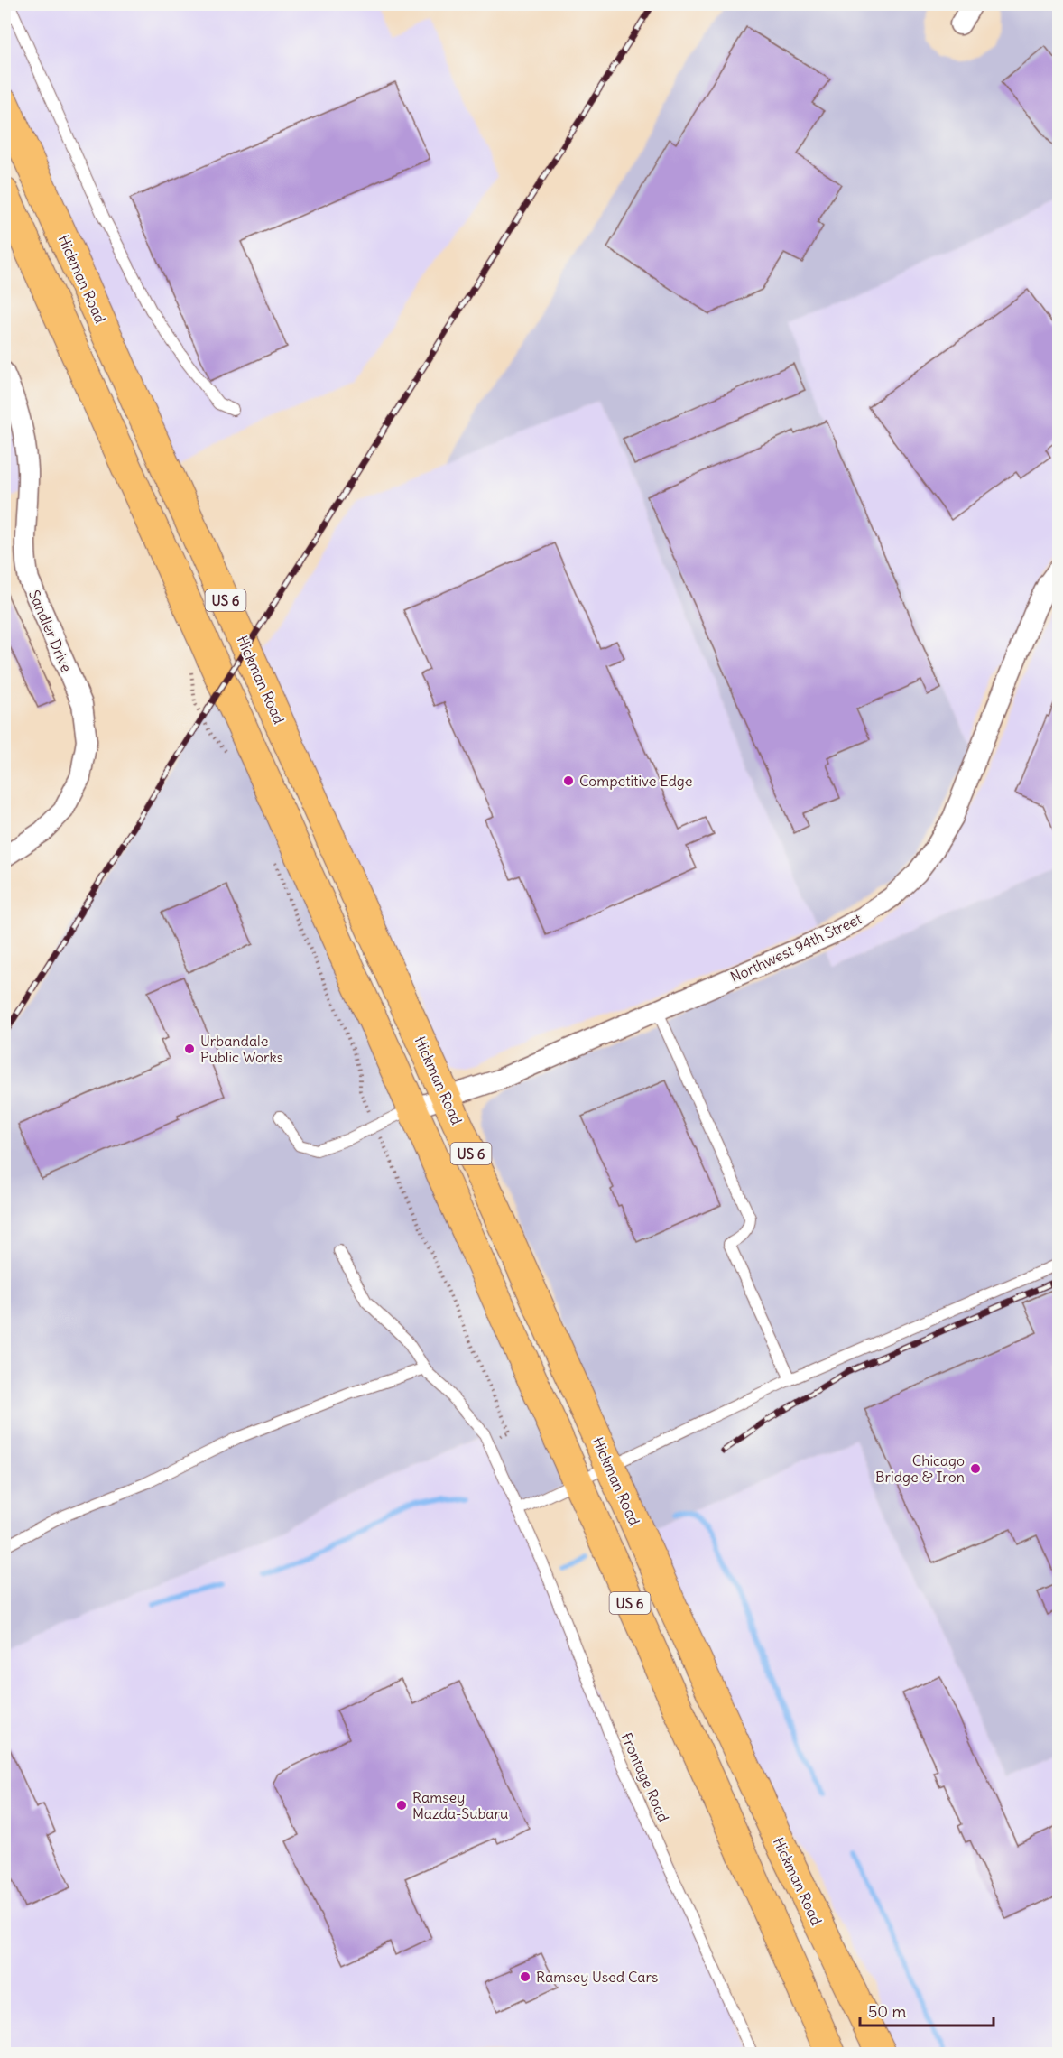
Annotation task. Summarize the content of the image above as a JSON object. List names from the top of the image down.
{
  "streets": {
    "main road": ["Hickman Road", "US 6"],
    "street": ["Sandler Drive", "Northwest 94th Street"],
    "lane": ["Frontage Road"]
  },
  "crossings": [
    ["Hickman Road", "Northwest 94th Street"],
    ["US 6", "Northwest 94th Street"]
  ],
  "places": [
    "Competitive Edge",
    "Urbandale Public Works",
    "Chicago Bridge & Iron",
    "Ramsey Mazda-Subaru",
    "Ramsey Used Cars"
  ],
  "scale_bar": "50 m"
}
